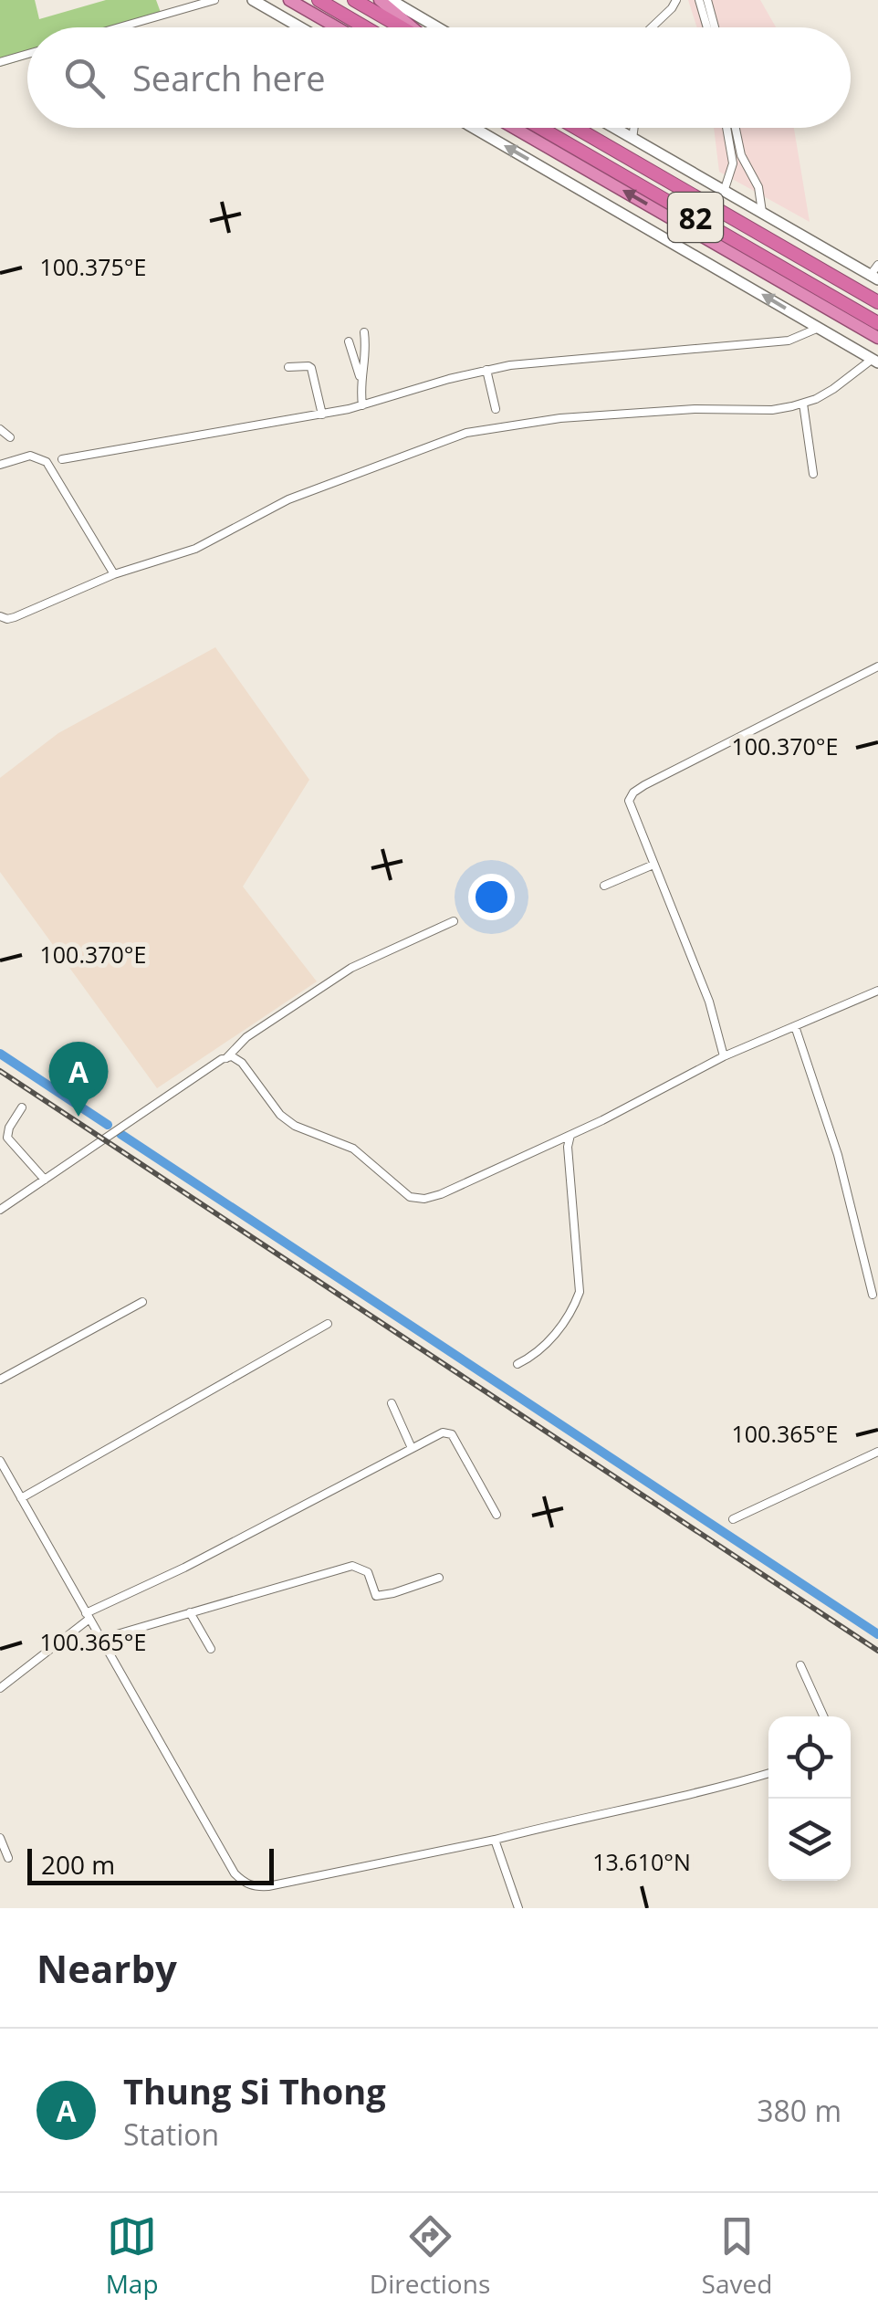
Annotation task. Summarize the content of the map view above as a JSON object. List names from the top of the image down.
{
  "streets": {
    "highway": ["82"]
  },
  "scale_bar": "200 m",
  "page": {
    "search": "Search here",
    "pins": "A",
    "scale": "200 m",
    "heading": "Nearby",
    "list": [
      {
        "mark": "A",
        "name": "Thung Si Thong",
        "note": "Station",
        "value": "380 m"
      }
    ],
    "nav": ["Map", "Directions", "Saved"]
  },
  "coordinates": [
    "100.375°E",
    "100.370°E",
    "100.365°E",
    "13.610°N"
  ]
}
